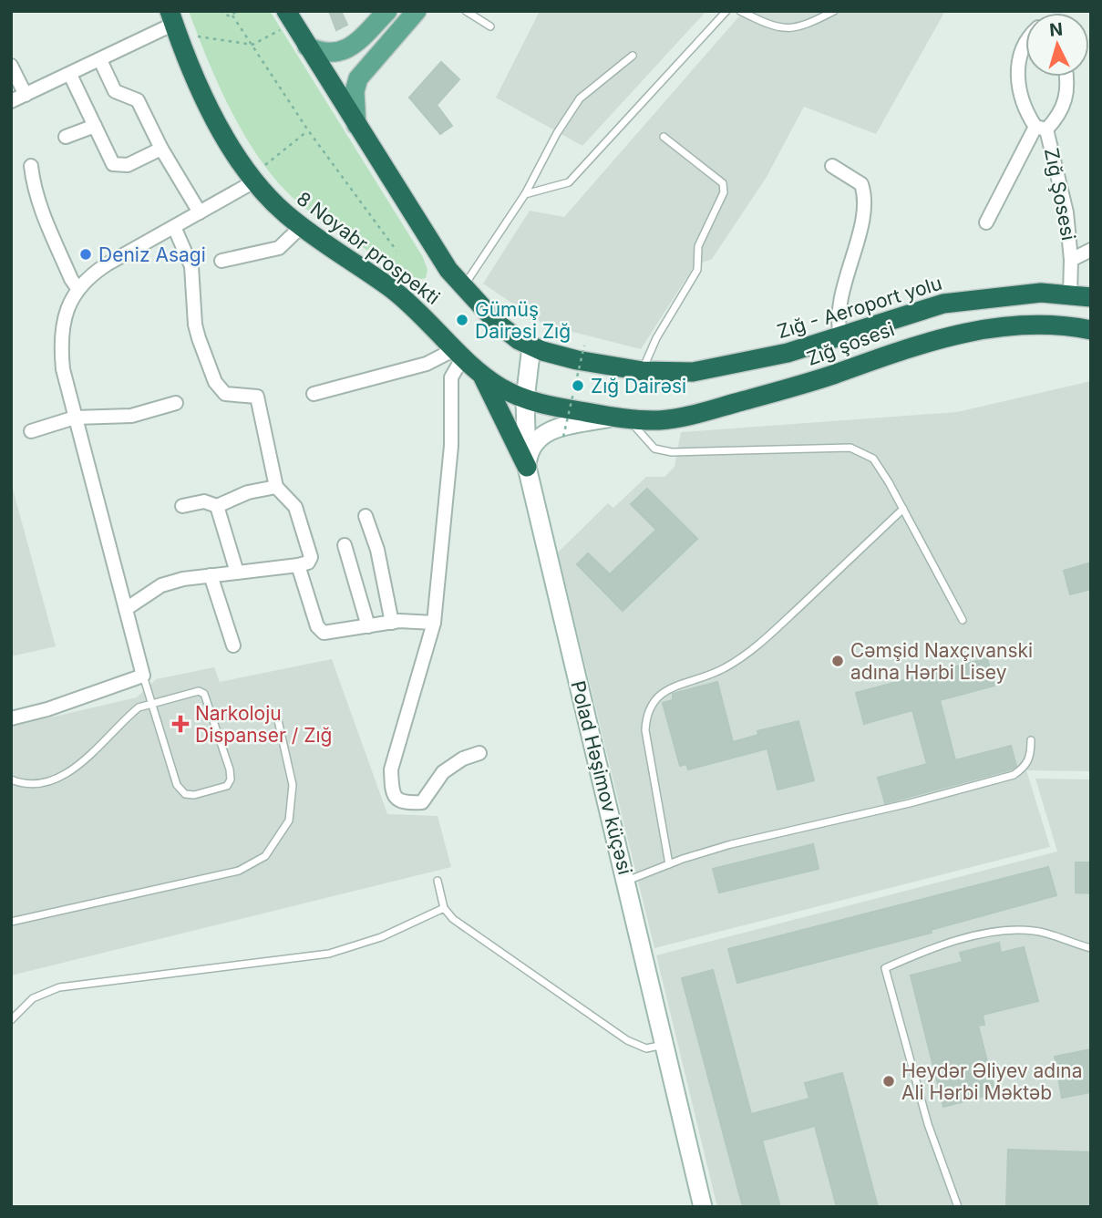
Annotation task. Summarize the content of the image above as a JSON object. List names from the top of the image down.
{
  "streets": {
    "highway": ["8 Noyabr prospekti", "Zığ - Aeroport yolu", "Zığ şosesi"],
    "street": ["Zığ Şosesi", "Polad Həşimov küçəsi"]
  },
  "crossings": [
    ["Zığ Şosesi", "Zığ - Aeroport yolu"],
    ["8 Noyabr prospekti", "Zığ - Aeroport yolu"],
    ["8 Noyabr prospekti", "Zığ şosesi"],
    ["8 Noyabr prospekti", "Polad Həşimov küçəsi"]
  ],
  "places": {
    "other": [
      "Deniz Asagi",
      "Gümüş Dairəsi Zığ",
      "Zığ Dairəsi",
      "Cəmşid Naxçıvanski adına Hərbi Lisey",
      "Heydər Əliyev adına Ali Hərbi Məktəb"
    ],
    "health": ["Narkoloju Dispanser / Zığ"]
  },
  "north": "top"
}
